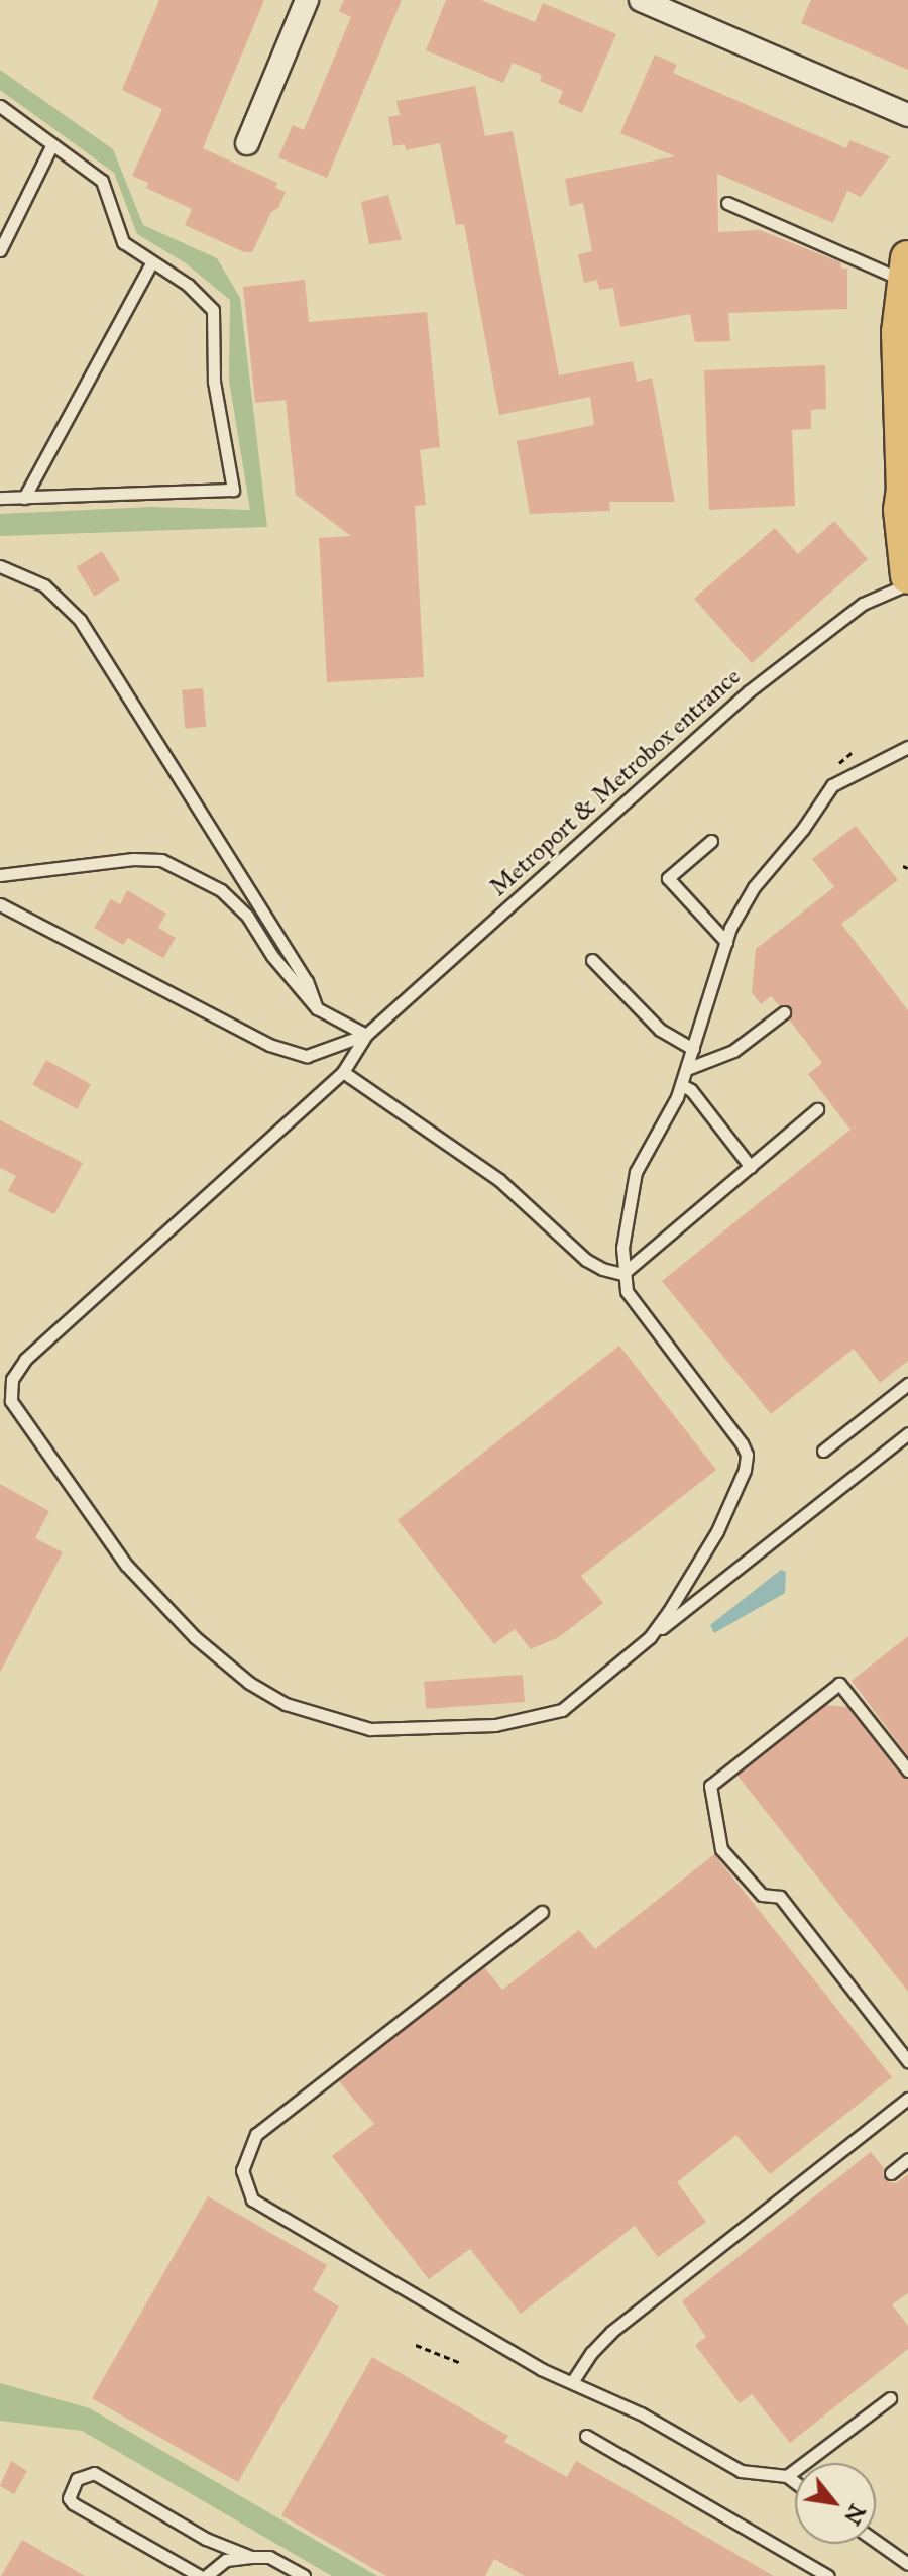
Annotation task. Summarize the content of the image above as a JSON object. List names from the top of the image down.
{
  "streets": {
    "lane": ["Metroport & Metrobox entrance"]
  },
  "north": "bottom right"
}
